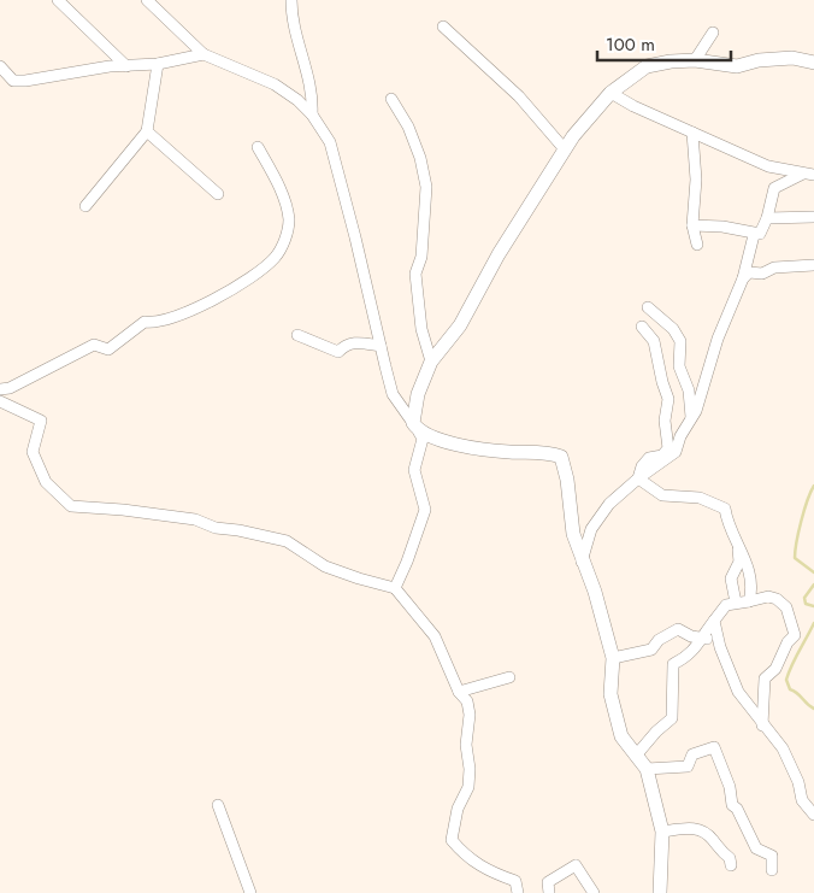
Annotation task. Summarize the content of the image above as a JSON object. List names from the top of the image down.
{
  "scale_bar": "100 m"
}
